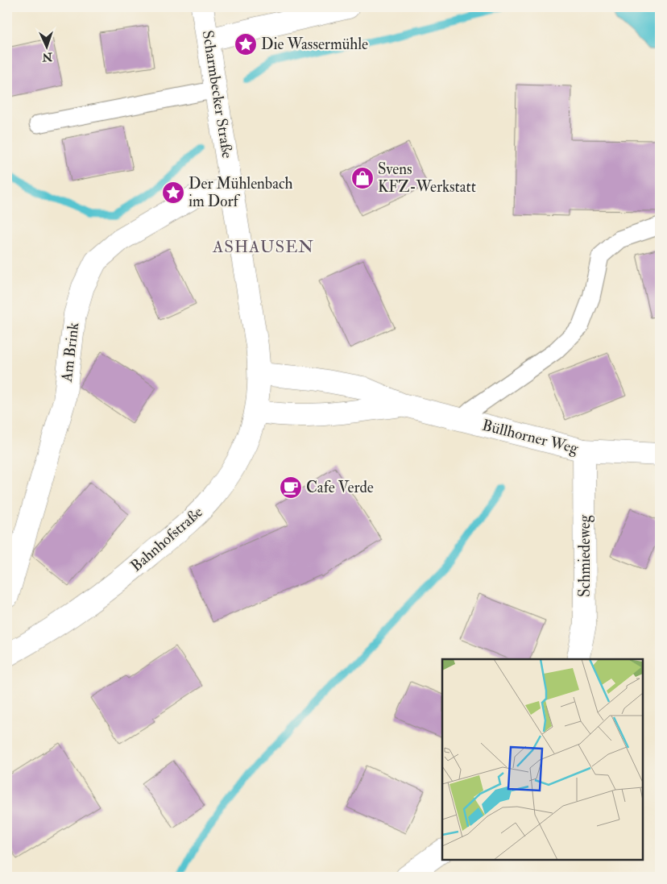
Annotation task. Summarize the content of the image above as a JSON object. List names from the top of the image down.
{
  "streets": {
    "street": [
      "Scharmbecker Straße",
      "Am Brink",
      "Büllhorner Weg",
      "Bahnhofstraße",
      "Schmiedeweg"
    ]
  },
  "crossings": [
    ["Scharmbecker Straße", "Am Brink"],
    ["Scharmbecker Straße", "Büllhorner Weg"],
    ["Scharmbecker Straße", "Bahnhofstraße"],
    ["Büllhorner Weg", "Bahnhofstraße"],
    ["Büllhorner Weg", "Schmiedeweg"]
  ],
  "districts": ["ASHAUSEN"],
  "places": {
    "place": ["Die Wassermühle", "Der Mühlenbach im Dorf"],
    "shop": ["Svens KFZ-Werkstatt"],
    "cafe": ["Cafe Verde"]
  },
  "north": "bottom"
}
